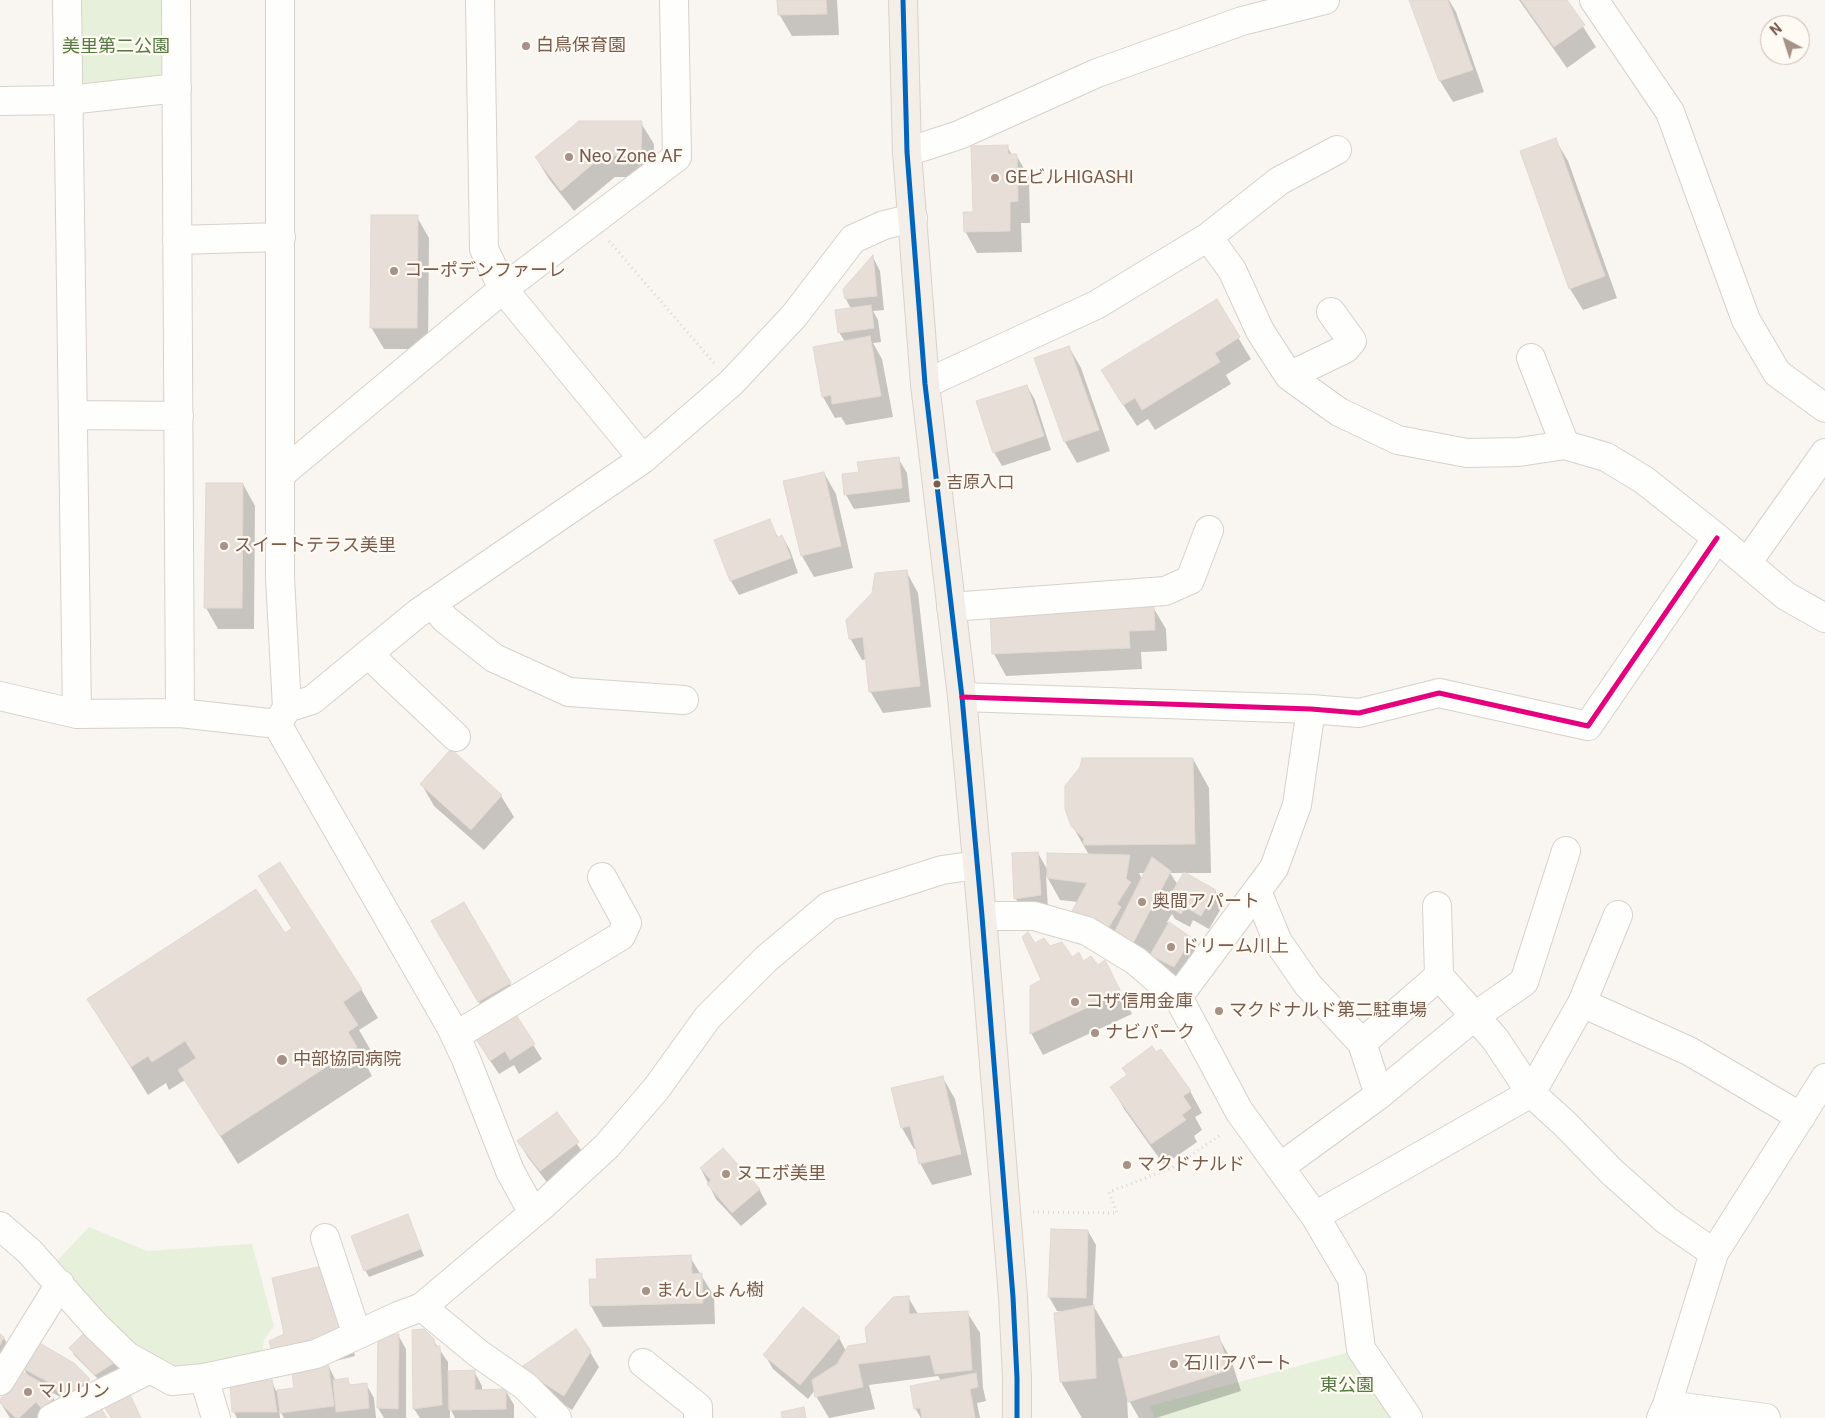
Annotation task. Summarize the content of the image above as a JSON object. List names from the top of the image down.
{
  "parks": ["美里第二公園", "東公園"],
  "places": [
    "白鳥保育園",
    "Neo Zone AF",
    "GEビルHIGASHI",
    "コーポデンファーレ",
    "吉原入口",
    "スイートテラス美里",
    "奥間アパート",
    "ドリーム川上",
    "コザ信用金庫",
    "マクドナルド第二駐車場",
    "ナビパーク",
    "中部協同病院",
    "マクドナルド",
    "ヌエボ美里",
    "まんしょん樹",
    "石川アパート",
    "マリリン"
  ],
  "north": "top left"
}
